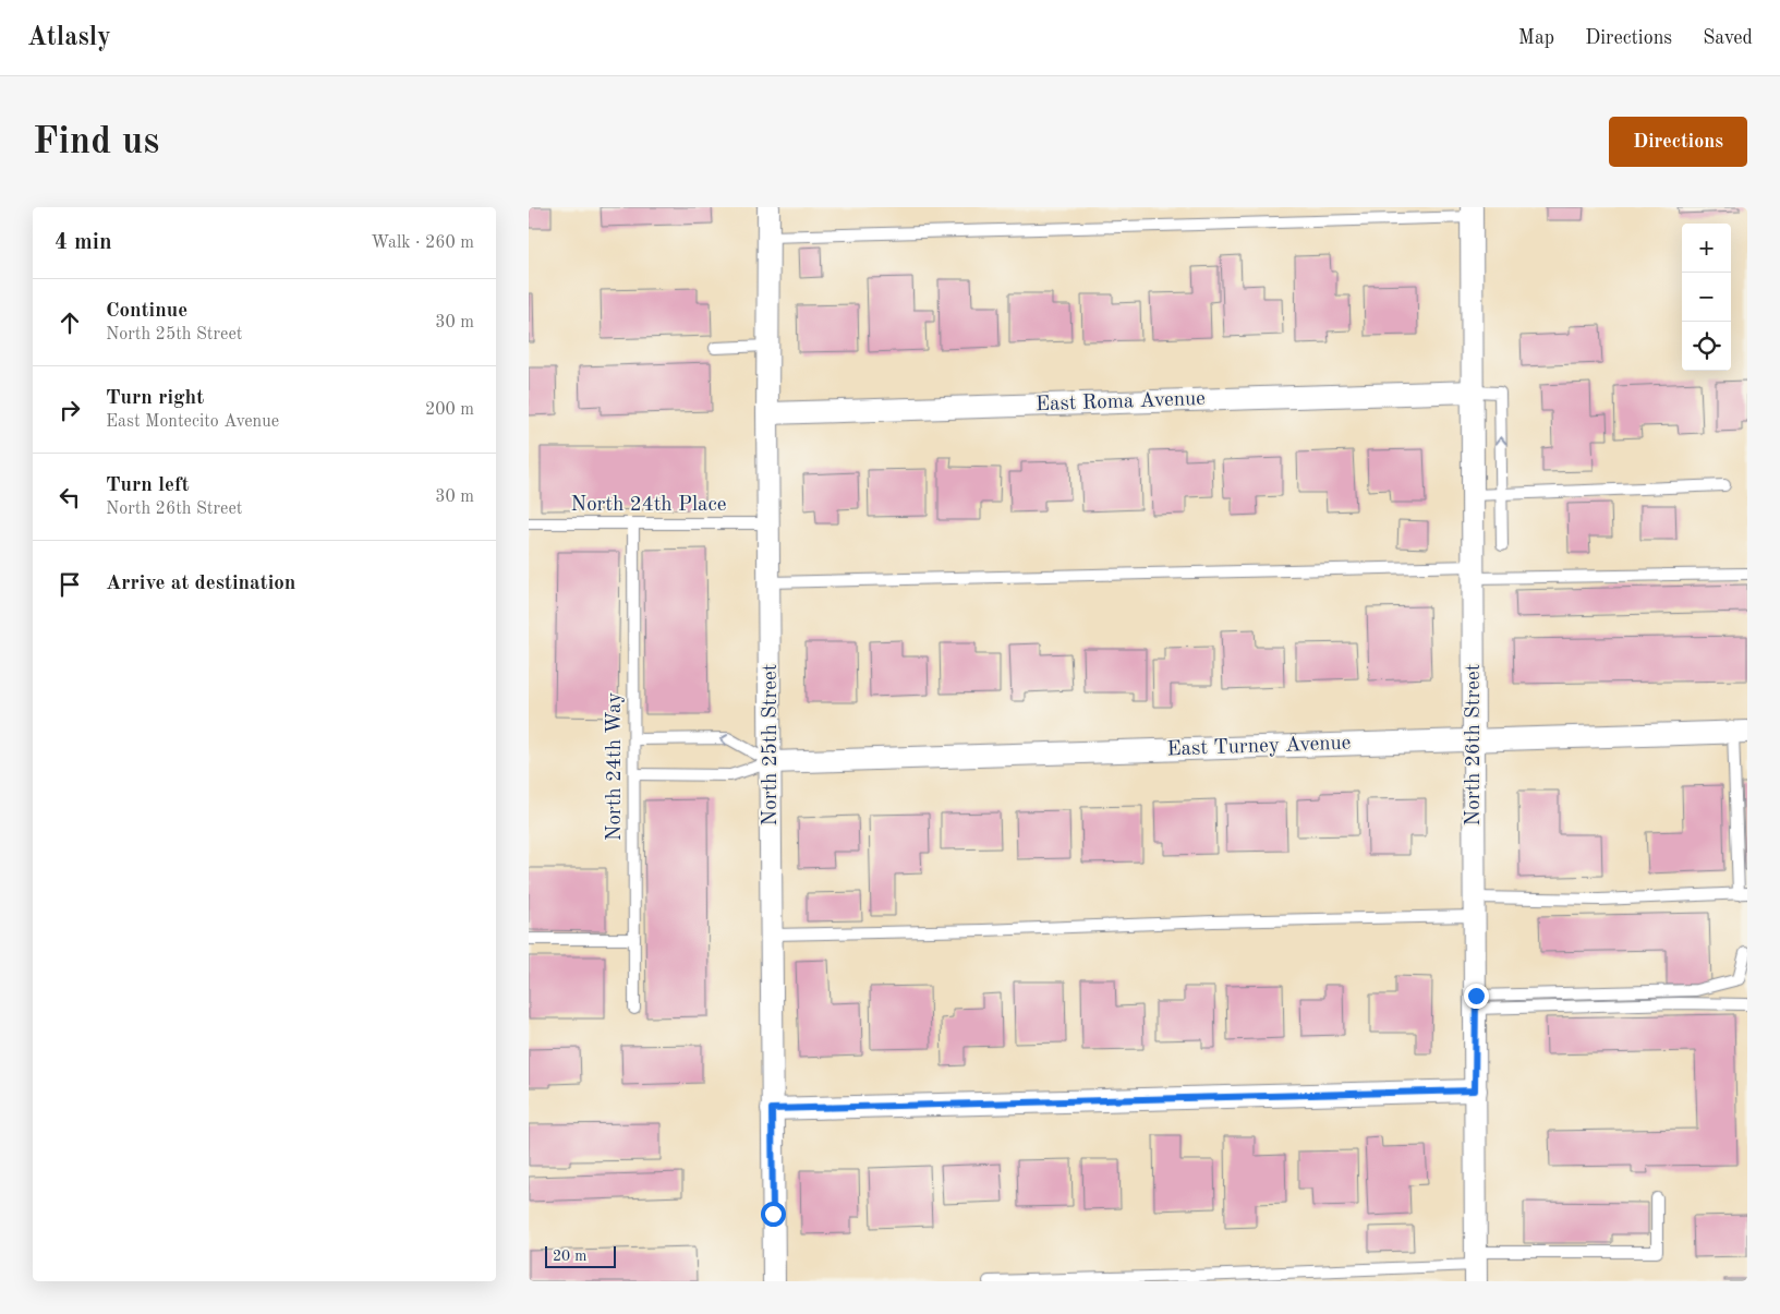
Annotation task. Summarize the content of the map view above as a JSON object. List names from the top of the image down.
{
  "streets": {
    "street": [
      "East Roma Avenue",
      "North 25th Street",
      "North 26th Street",
      "East Turney Avenue"
    ],
    "lane": ["North 24th Place", "North 24th Way"]
  },
  "crossings": [
    ["East Roma Avenue", "North 25th Street"],
    ["East Roma Avenue", "North 26th Street"],
    ["North 24th Place", "North 25th Street"],
    ["North 24th Place", "North 24th Way"],
    ["North 25th Street", "East Turney Avenue"],
    ["North 26th Street", "East Turney Avenue"]
  ],
  "scale_bar": "20 m",
  "page": {
    "header": "Atlasly",
    "nav": ["Map", "Directions", "Saved"],
    "buttons": "Directions",
    "title": "Find us",
    "heading": ["4 min", "Walk · 260 m"],
    "map_buttons": ["+", "−"],
    "list": [
      ["Continue", "North 25th Street", "30 m"],
      ["Turn right", "East Montecito Avenue", "200 m"],
      ["Turn left", "North 26th Street", "30 m"],
      "Arrive at destination"
    ],
    "scale": "20 m"
  }
}
